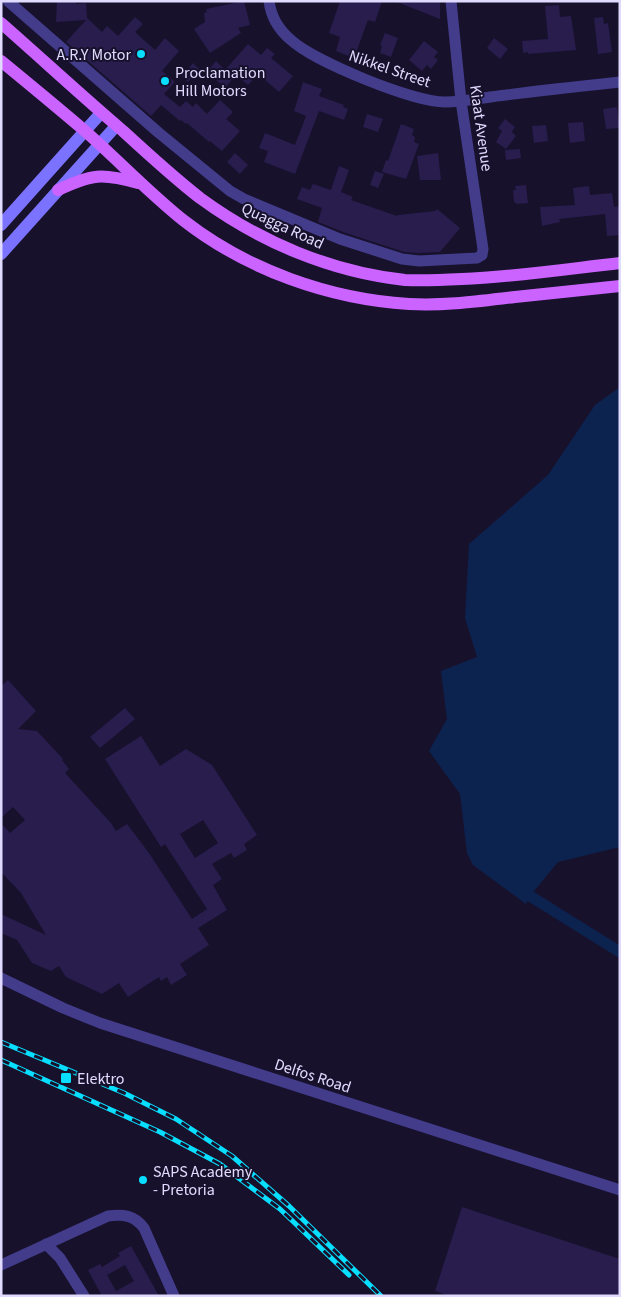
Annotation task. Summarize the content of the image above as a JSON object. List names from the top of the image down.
{
  "streets": {
    "main road": ["Quagga Road"],
    "street": ["Nikkel Street", "Kiaat Avenue", "Delfos Road"]
  },
  "crossings": [
    ["Nikkel Street", "Kiaat Avenue"]
  ],
  "places": {
    "other": ["A.R.Y Motor", "Proclamation Hill Motors", "SAPS Academy - Pretoria"],
    "transit": ["Elektro"]
  }
}
